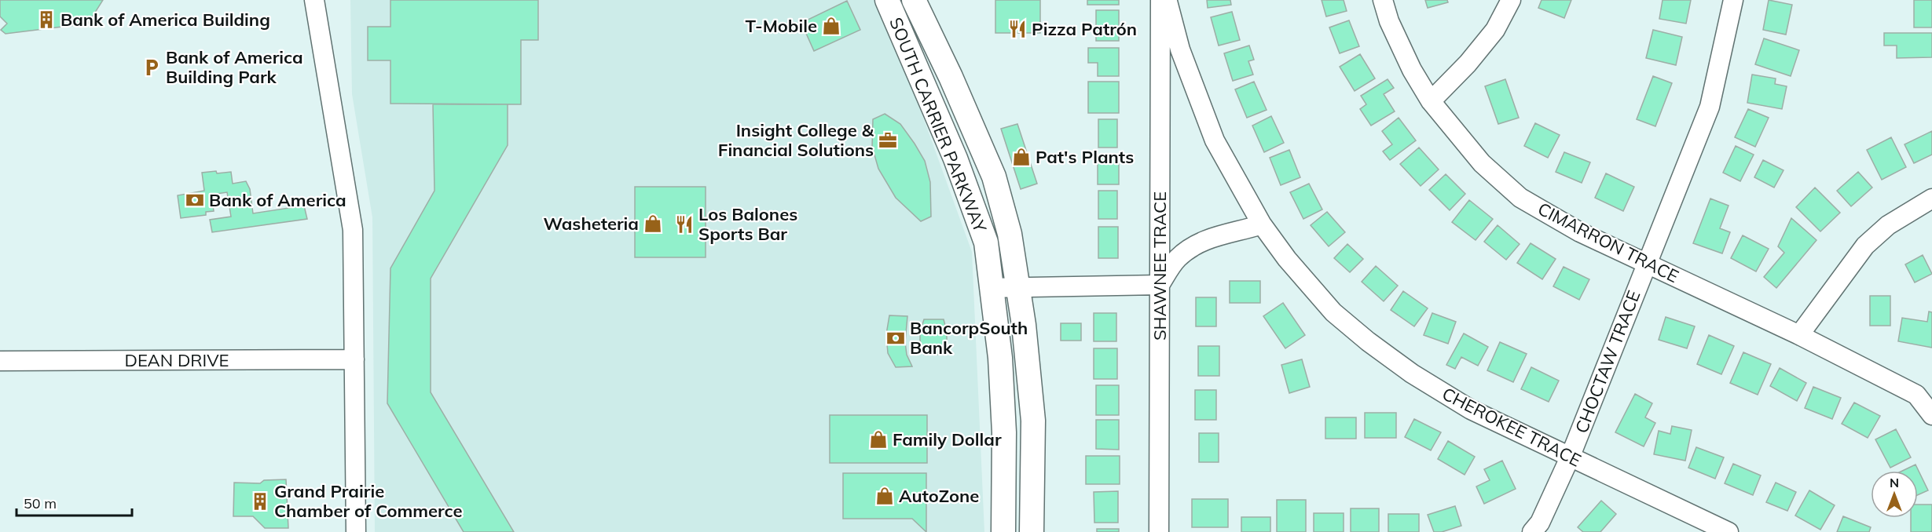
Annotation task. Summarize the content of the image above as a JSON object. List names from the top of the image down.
{
  "streets": {
    "main road": ["SOUTH CARRIER PARKWAY"],
    "street": [
      "CIMARRON TRACE",
      "SHAWNEE TRACE",
      "DEAN DRIVE",
      "CHOCTAW TRACE",
      "CHEROKEE TRACE"
    ]
  },
  "crossings": [
    ["CIMARRON TRACE", "CHOCTAW TRACE"],
    ["CHOCTAW TRACE", "CHEROKEE TRACE"]
  ],
  "places": {
    "building": ["Bank of America Building", "Grand Prairie Chamber of Commerce"],
    "shop": [
      "T-Mobile",
      "Pat's Plants",
      "Washeteria",
      "Family Dollar",
      "AutoZone"
    ],
    "restaurant": ["Pizza Patrón", "Los Balones Sports Bar"],
    "parking": ["Bank of America Building Park"],
    "office": ["Insight College & Financial Solutions"],
    "bank": ["Bank of America", "BancorpSouth Bank"]
  },
  "scale_bar": "50 m",
  "north": "top"
}
